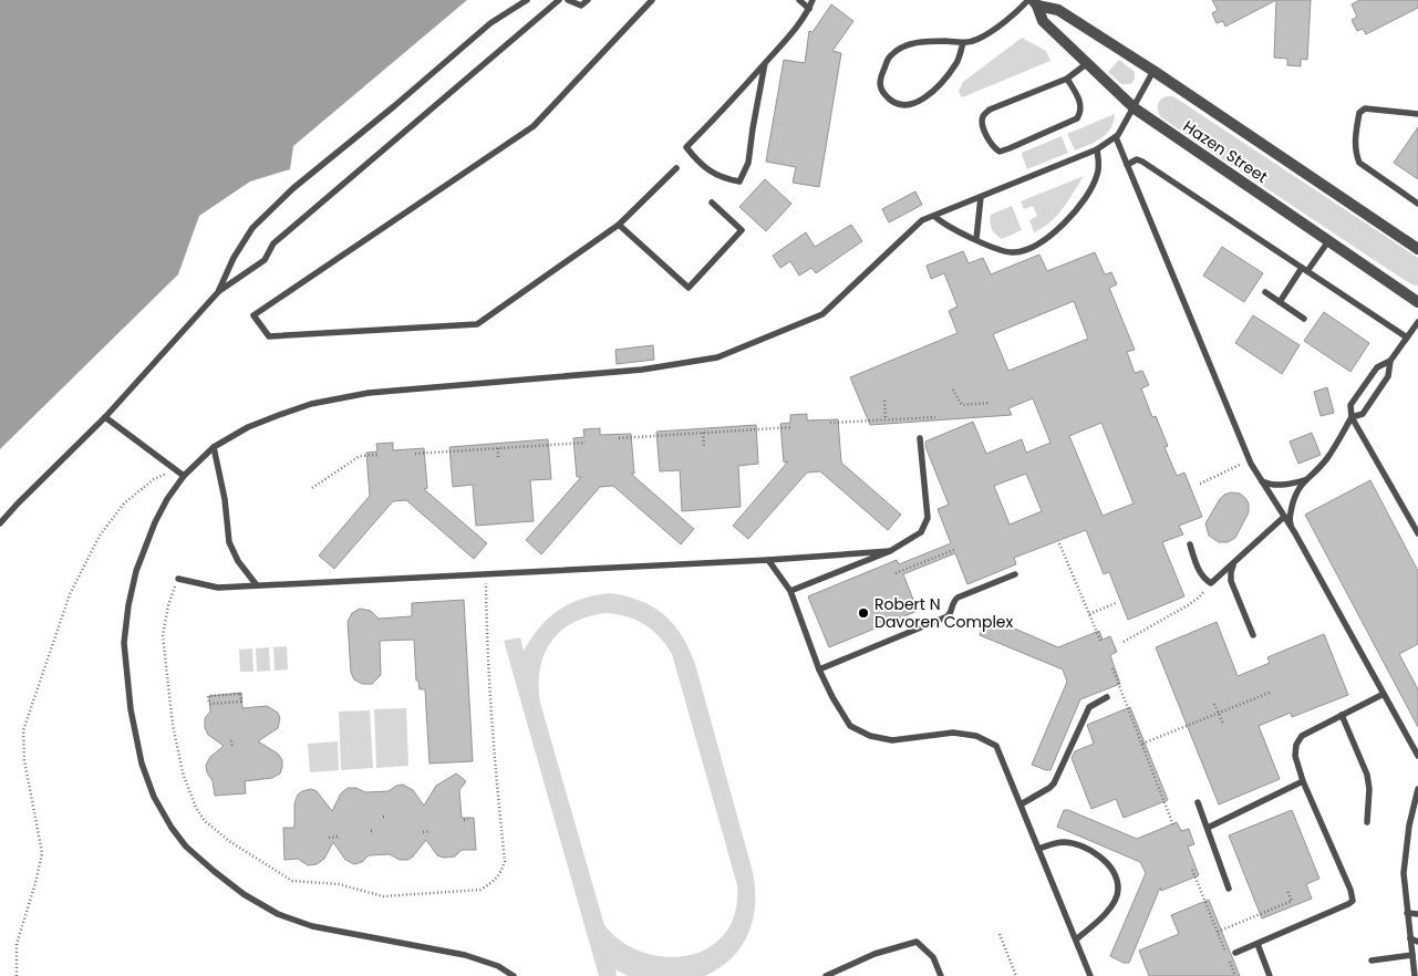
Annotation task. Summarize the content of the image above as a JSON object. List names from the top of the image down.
{
  "streets": {
    "street": ["Hazen Street"]
  },
  "places": ["Robert N Davoren Complex"]
}
